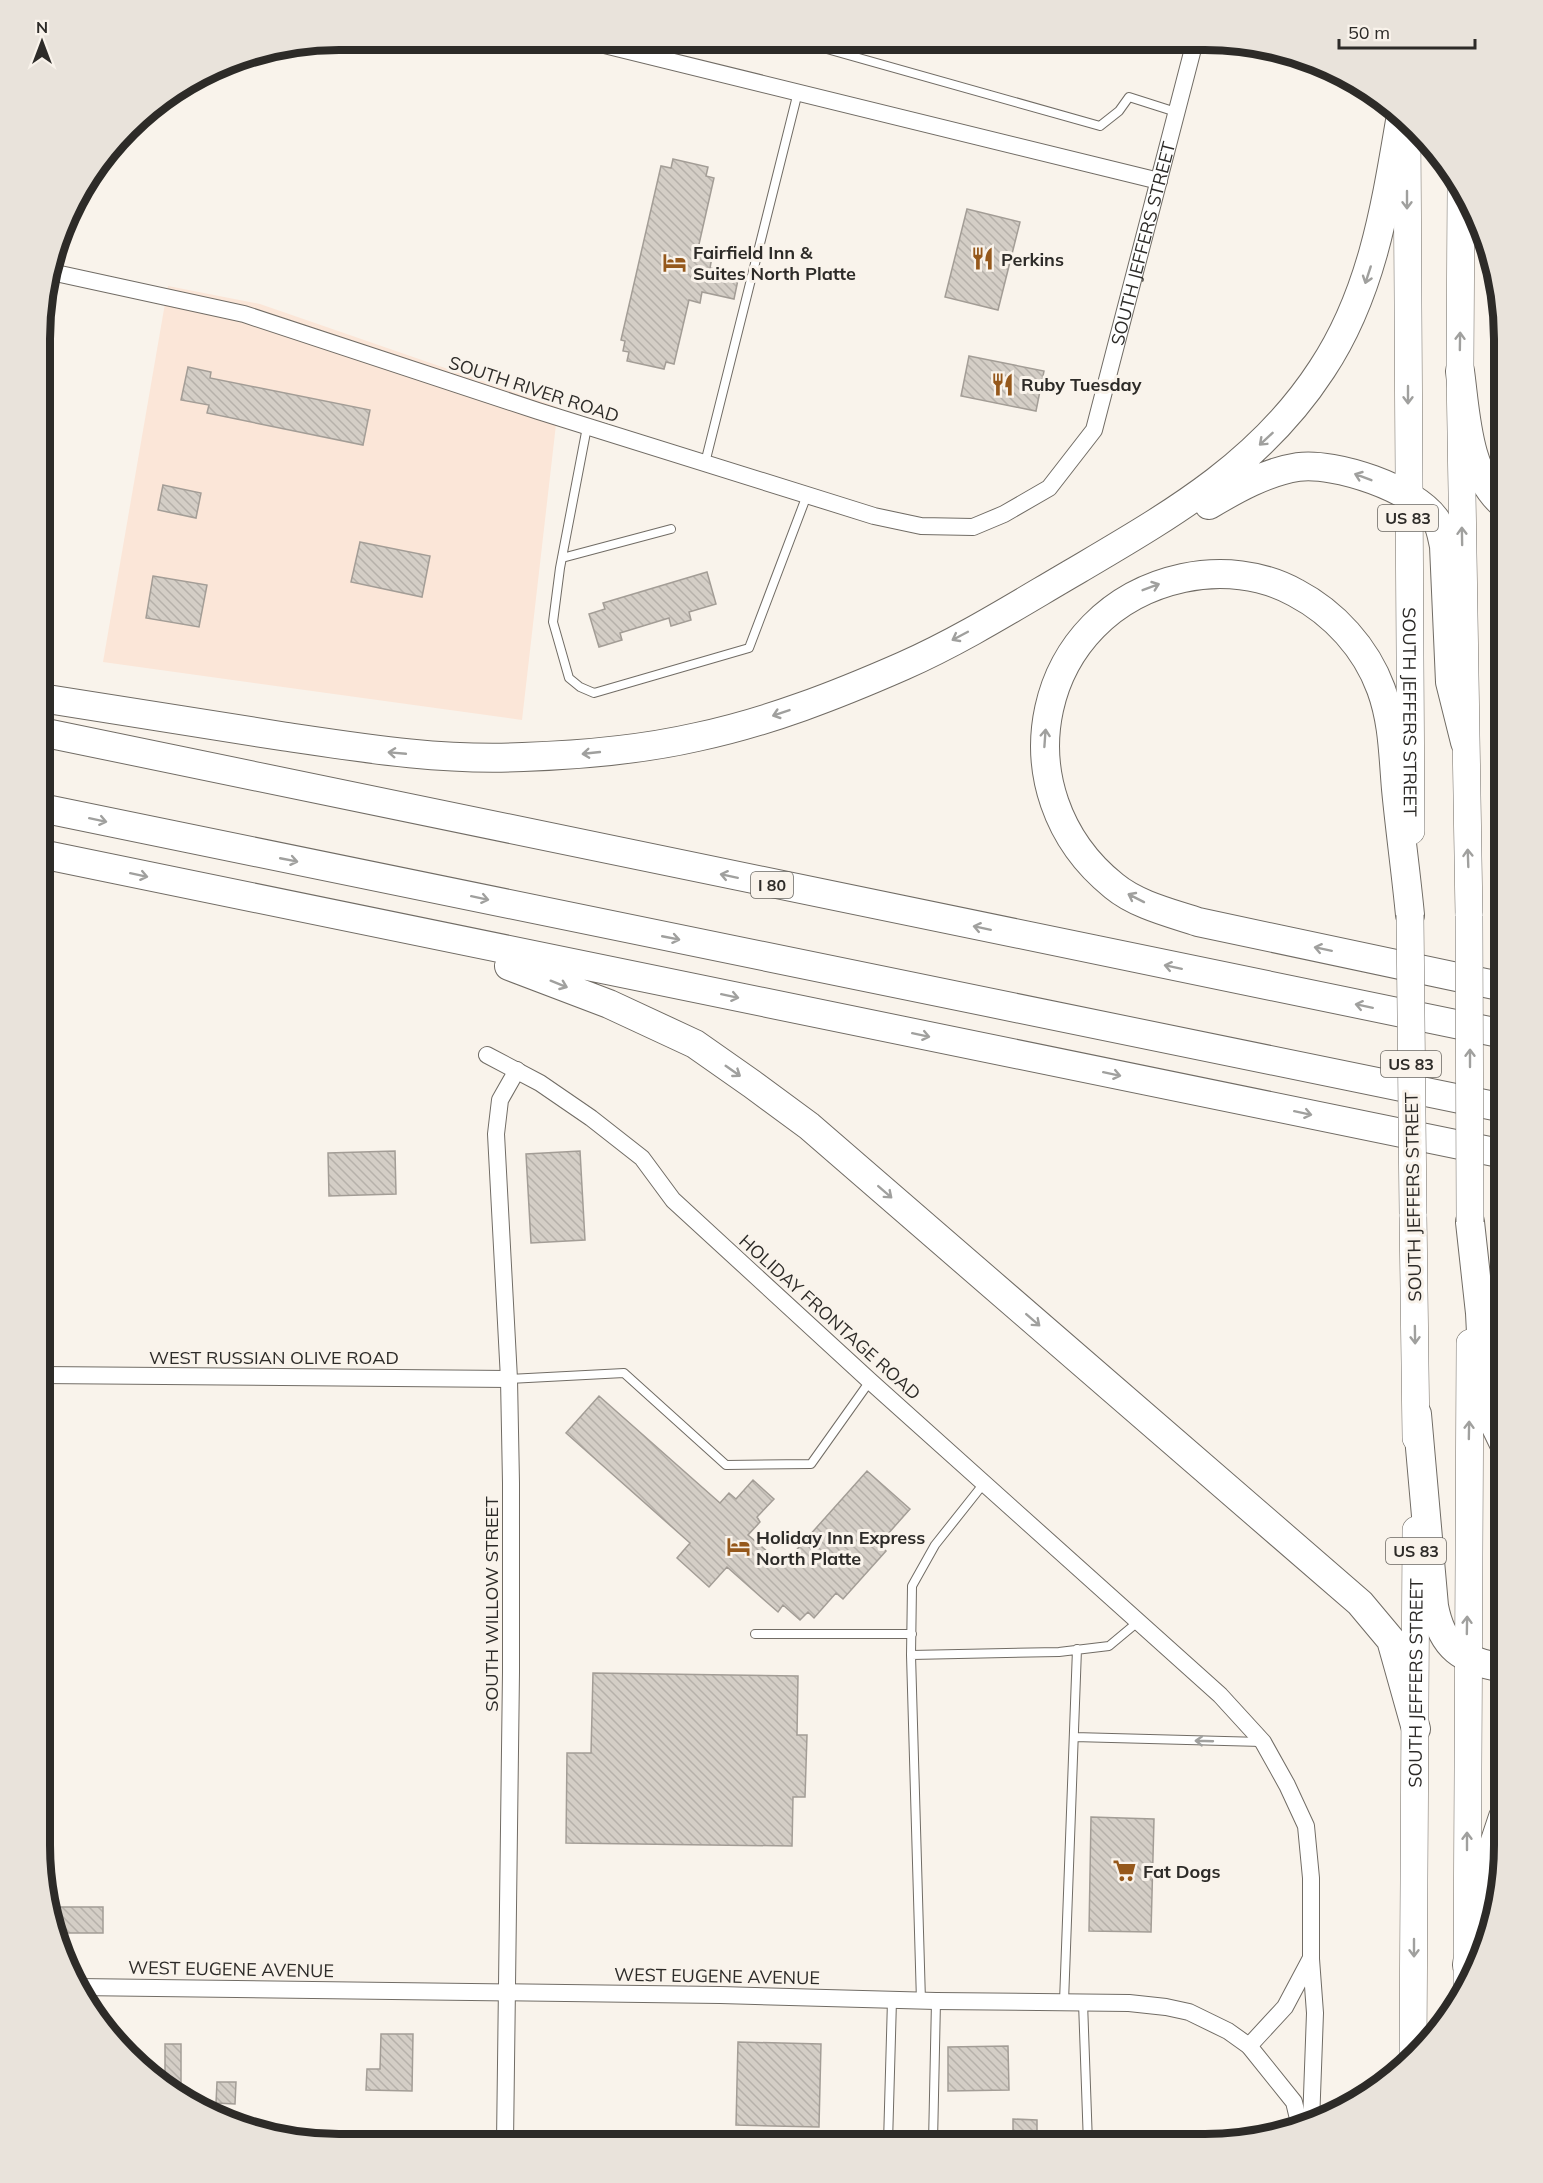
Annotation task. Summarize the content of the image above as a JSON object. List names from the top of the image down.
{
  "streets": {
    "highway": ["SOUTH JEFFERS STREET", "US 83", "I 80"],
    "street": [
      "SOUTH RIVER ROAD",
      "HOLIDAY FRONTAGE ROAD",
      "WEST RUSSIAN OLIVE ROAD",
      "SOUTH WILLOW STREET",
      "WEST EUGENE AVENUE"
    ]
  },
  "crossings": [
    ["SOUTH JEFFERS STREET", "SOUTH RIVER ROAD"],
    ["HOLIDAY FRONTAGE ROAD", "SOUTH WILLOW STREET"],
    ["HOLIDAY FRONTAGE ROAD", "WEST EUGENE AVENUE"],
    ["WEST RUSSIAN OLIVE ROAD", "SOUTH WILLOW STREET"],
    ["SOUTH WILLOW STREET", "WEST EUGENE AVENUE"]
  ],
  "one_way": ["SOUTH JEFFERS STREET"],
  "places": {
    "restaurant": ["Perkins", "Ruby Tuesday"],
    "hotel": ["Fairfield Inn & Suites North Platte", "Holiday Inn Express North Platte"],
    "supermarket": ["Fat Dogs"]
  },
  "scale_bar": "50 m",
  "north": "top"
}
